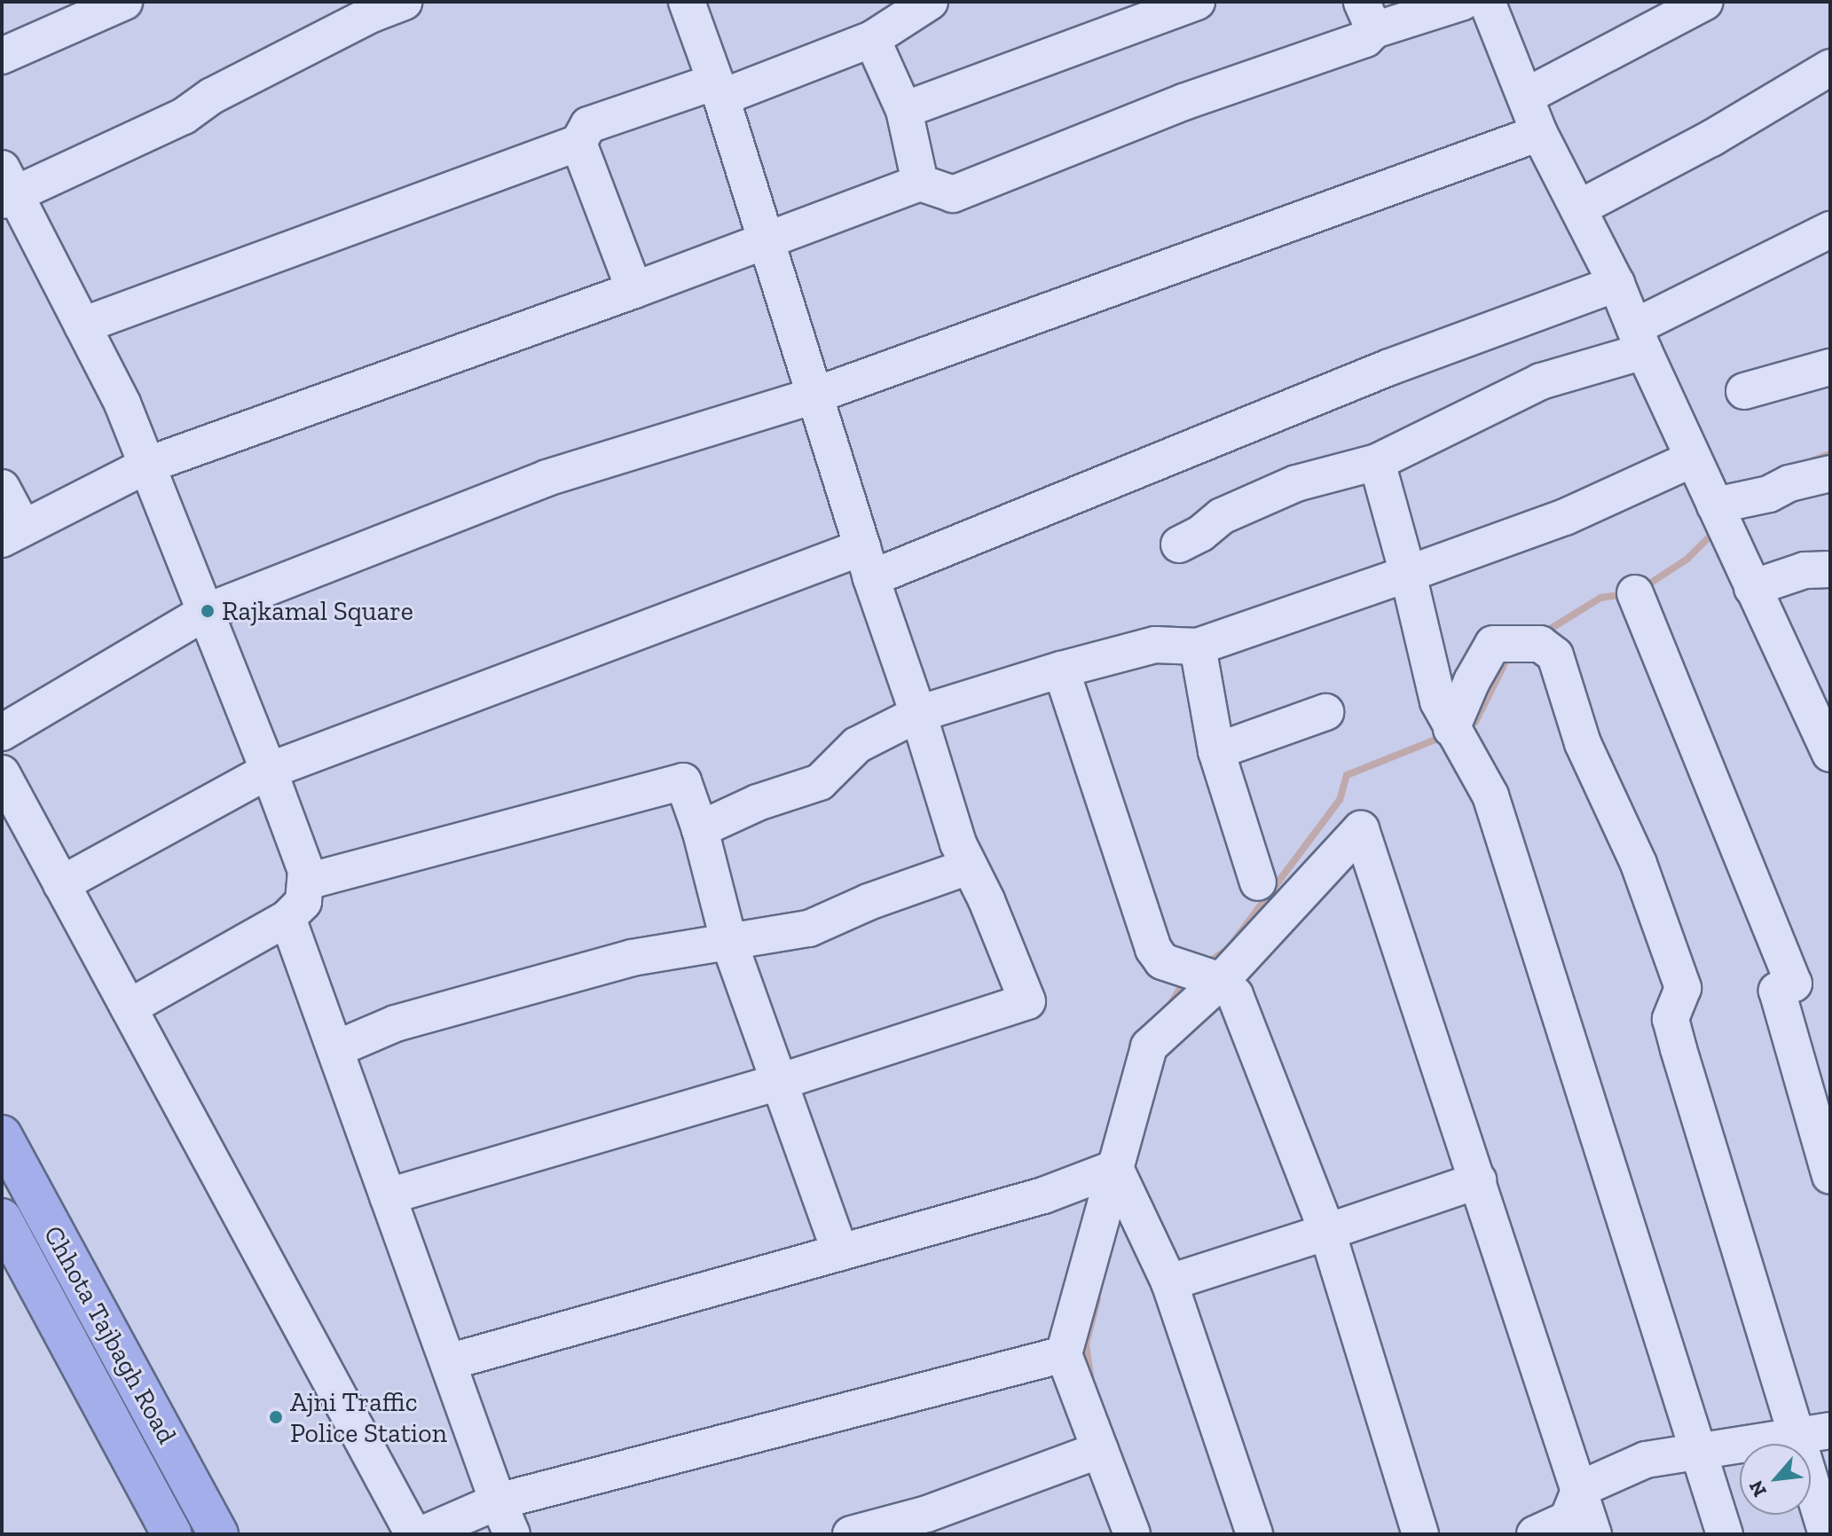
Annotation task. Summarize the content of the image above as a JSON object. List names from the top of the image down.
{
  "streets": {
    "main road": ["Chhota Tajbagh Road"]
  },
  "places": ["Rajkamal Square", "Ajni Traffic Police Station"],
  "north": "bottom left"
}
